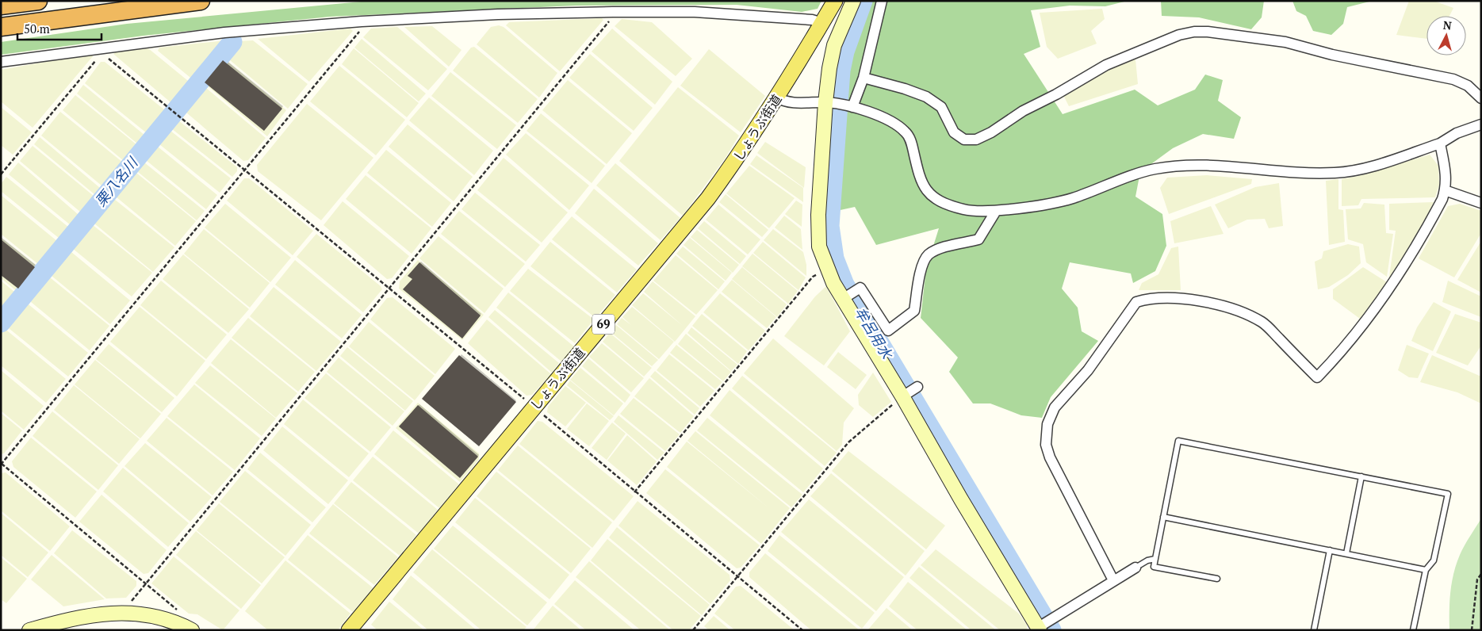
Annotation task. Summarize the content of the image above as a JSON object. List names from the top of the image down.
{
  "streets": {
    "main road": ["しょうぶ街道", "69"]
  },
  "water": ["栗八名川", "牟呂用水"],
  "scale_bar": "50 m",
  "north": "top"
}
